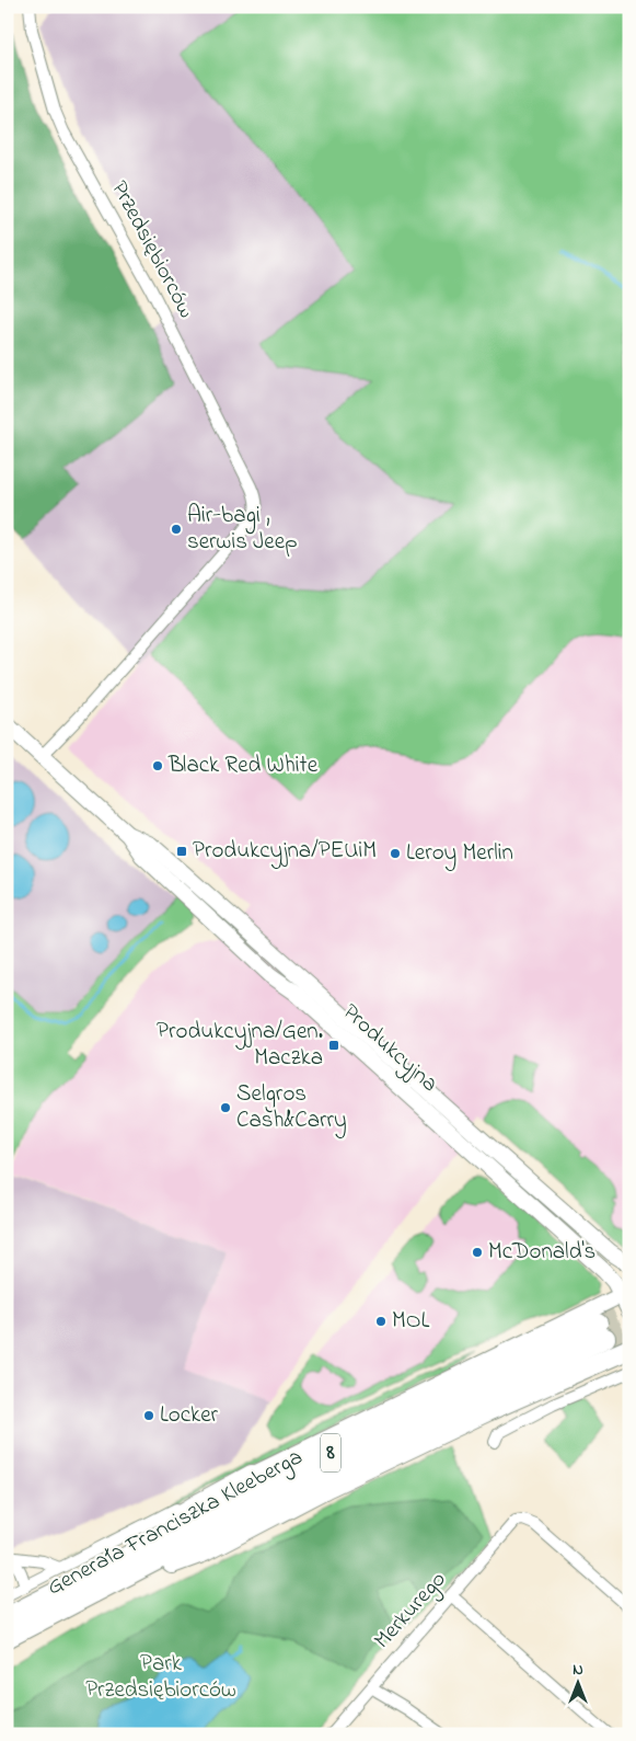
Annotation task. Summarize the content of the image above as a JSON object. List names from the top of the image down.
{
  "streets": {
    "highway": ["8", "Generała Franciszka Kleeberga"],
    "street": ["Przedsiębiorców", "Produkcyjna", "Merkurego"]
  },
  "crossings": [
    ["Przedsiębiorców", "Produkcyjna"]
  ],
  "parks": ["Park Przedsiębiorców"],
  "places": {
    "other": [
      "Air-bagi , serwis Jeep",
      "Black Red White",
      "Leroy Merlin",
      "Selgros Cash&Carry",
      "McDonald's",
      "MOL",
      "Locker"
    ],
    "transit": ["Produkcyjna/PEUiM", "Produkcyjna/Gen. Maczka"]
  },
  "north": "top"
}
